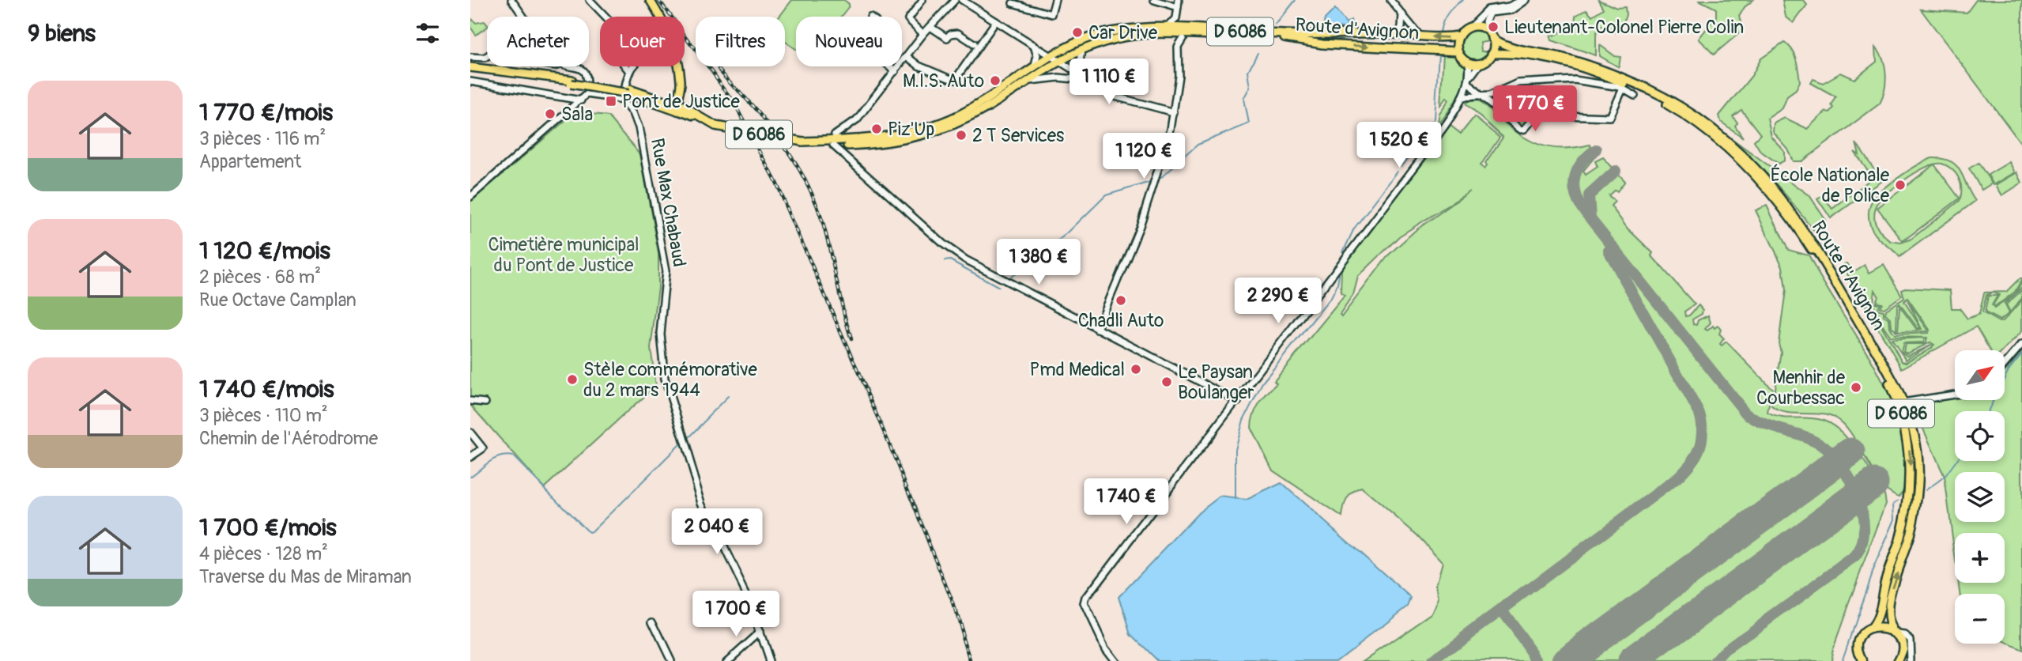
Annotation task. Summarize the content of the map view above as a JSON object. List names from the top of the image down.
{
  "streets": {
    "main road": ["Route d'Avignon", "D 6086"],
    "street": ["Rue Max Chabaud"]
  },
  "crossings": [
    ["Route d'Avignon", "D 6086"],
    ["D 6086", "Rue Max Chabaud"]
  ],
  "parks": ["Cimetière municipal du Pont de Justice"],
  "places": {
    "other": [
      "Lieutenant-Colonel Pierre Colin",
      "Car Drive",
      "M.I.S. Auto",
      "Sala",
      "Piz'Up",
      "2 T Services",
      "École Nationale de Police",
      "Chadli Auto",
      "Pmd Medical",
      "Stèle commémorative du 2 mars 1944",
      "Le Paysan Boulanger",
      "Menhir de Courbessac"
    ],
    "transit": ["Pont de Justice"]
  },
  "north": "top right",
  "page": {
    "heading": "9 biens",
    "chip": [
      "Acheter",
      "Louer",
      "Filtres",
      "Nouveau"
    ],
    "price": [
      "1 110 €",
      "1 770 €",
      "1 520 €",
      "1 120 €",
      "1 380 €",
      "2 290 €",
      "1 740 €",
      "2 040 €",
      "1 700 €"
    ],
    "list": [
      {
        "name": "1 770 €/mois",
        "note": "3 pièces · 116 m² · Appartement"
      },
      {
        "name": "1 120 €/mois",
        "note": "2 pièces · 68 m² · Rue Octave Camplan"
      },
      {
        "name": "1 740 €/mois",
        "note": "3 pièces · 110 m² · Chemin de l'Aérodrome"
      },
      {
        "name": "1 700 €/mois",
        "note": "4 pièces · 128 m² · Traverse du Mas de Miraman"
      }
    ],
    "map_buttons": ["+", "−"]
  }
}
